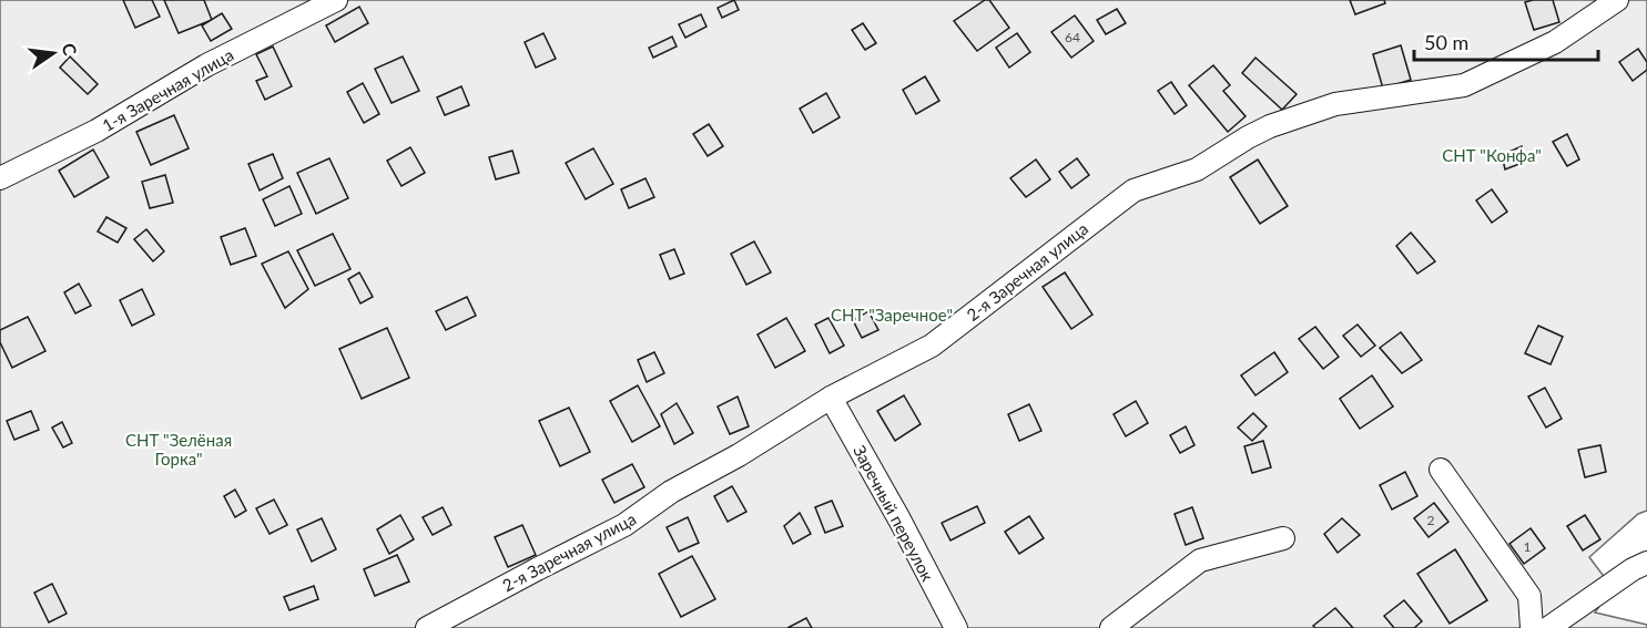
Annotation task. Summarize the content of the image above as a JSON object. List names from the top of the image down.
{
  "streets": {
    "street": ["1-я Заречная улица", "2-я Заречная улица", "Заречный переулок"]
  },
  "crossings": [
    ["2-я Заречная улица", "Заречный переулок"]
  ],
  "parks": ["СНТ \"Конфа\"", "СНТ \"Заречное\"", "СНТ \"Зелёная Горка\""],
  "house_numbers": ["64", "2", "1"],
  "scale_bar": "50 m",
  "north": "right"
}
